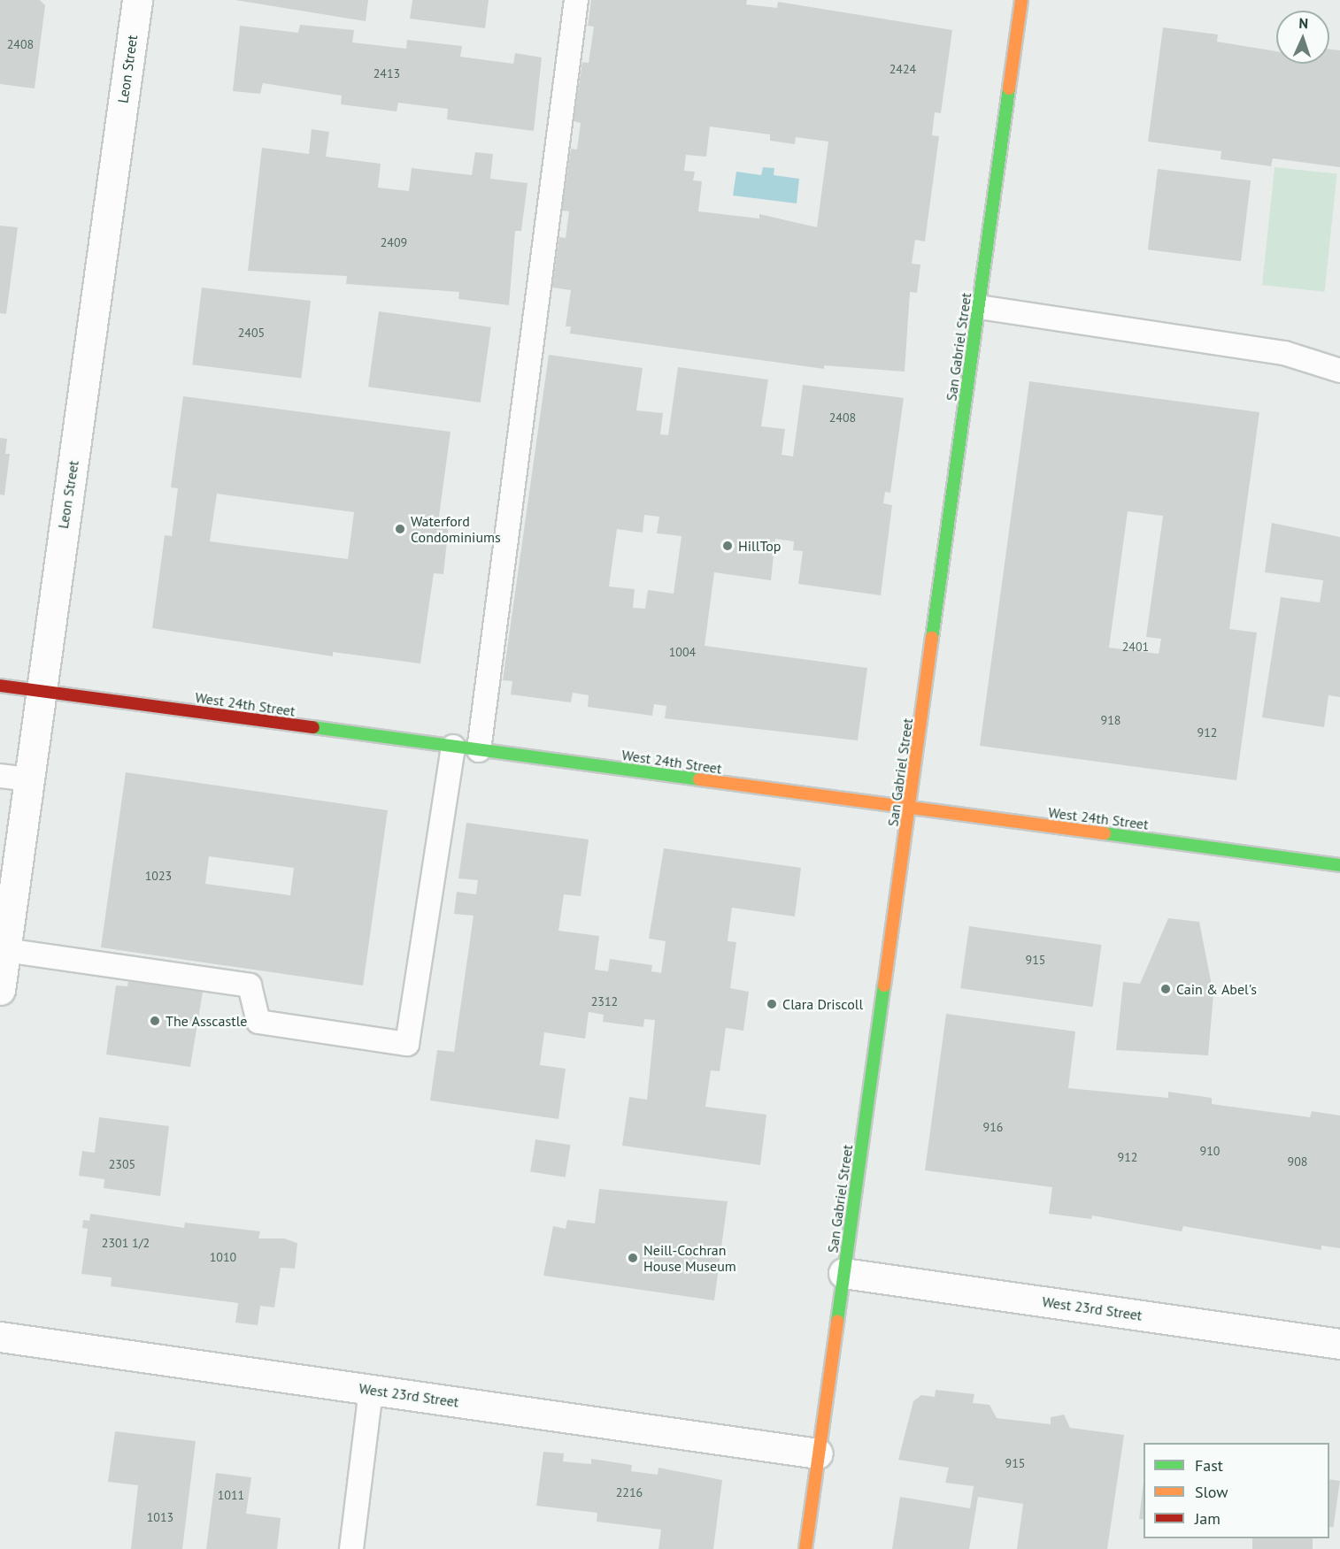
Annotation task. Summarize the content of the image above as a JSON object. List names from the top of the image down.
{
  "streets": {
    "street": [
      "Leon Street",
      "San Gabriel Street",
      "West 24th Street",
      "West 23rd Street"
    ]
  },
  "crossings": [
    ["Leon Street", "West 24th Street"],
    ["San Gabriel Street", "West 24th Street"],
    ["San Gabriel Street", "West 23rd Street"]
  ],
  "places": [
    "Waterford Condominiums",
    "HillTop",
    "Cain & Abel's",
    "Clara Driscoll",
    "The Asscastle",
    "Neill-Cochran House Museum"
  ],
  "house_numbers": [
    "2408",
    "2424",
    "2413",
    "2409",
    "2405",
    "2408",
    "2401",
    "1004",
    "918",
    "912",
    "1023",
    "915",
    "2312",
    "916",
    "910",
    "912",
    "908",
    "2305",
    "2301 1/2",
    "1010",
    "915",
    "2216",
    "1011",
    "1013"
  ],
  "legend": ["Fast", "Slow", "Jam"],
  "north": "top"
}
